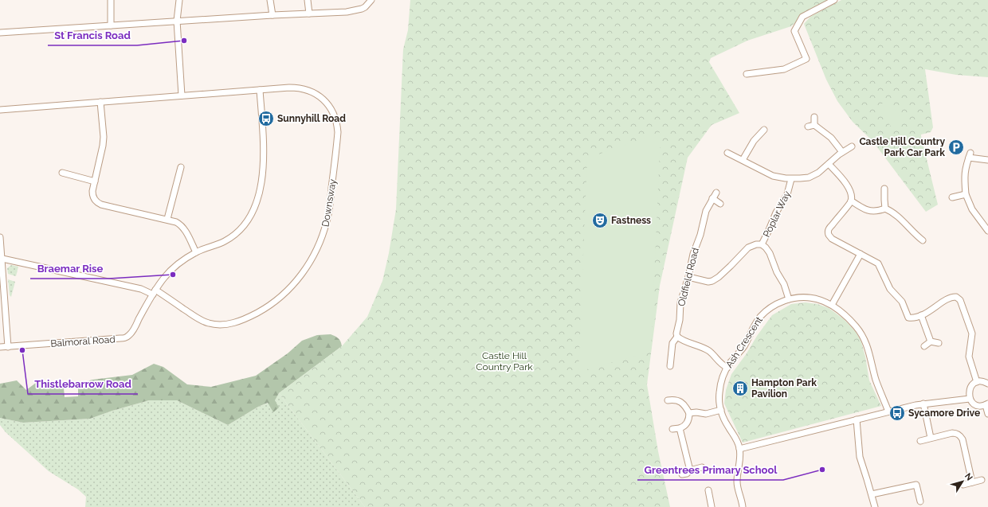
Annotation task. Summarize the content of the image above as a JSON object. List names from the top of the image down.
{
  "streets": {
    "street": [
      "Downsway",
      "Poplar Way",
      "Oldfield Road",
      "Balmoral Road",
      "Ash Crescent"
    ]
  },
  "crossings": [
    ["Downsway", "Balmoral Road"],
    ["Poplar Way", "Ash Crescent"]
  ],
  "parks": ["Castle Hill Country Park"],
  "places": {
    "other": [
      "St Francis Road",
      "Braemar Rise",
      "Thistlebarrow Road",
      "Greentrees Primary School"
    ],
    "bus stop": ["Sunnyhill Road", "Sycamore Drive"],
    "parking": ["Castle Hill Country Park Car Park"],
    "theatre": ["Fastness"],
    "building": ["Hampton Park Pavilion"]
  },
  "north": "top right"
}
